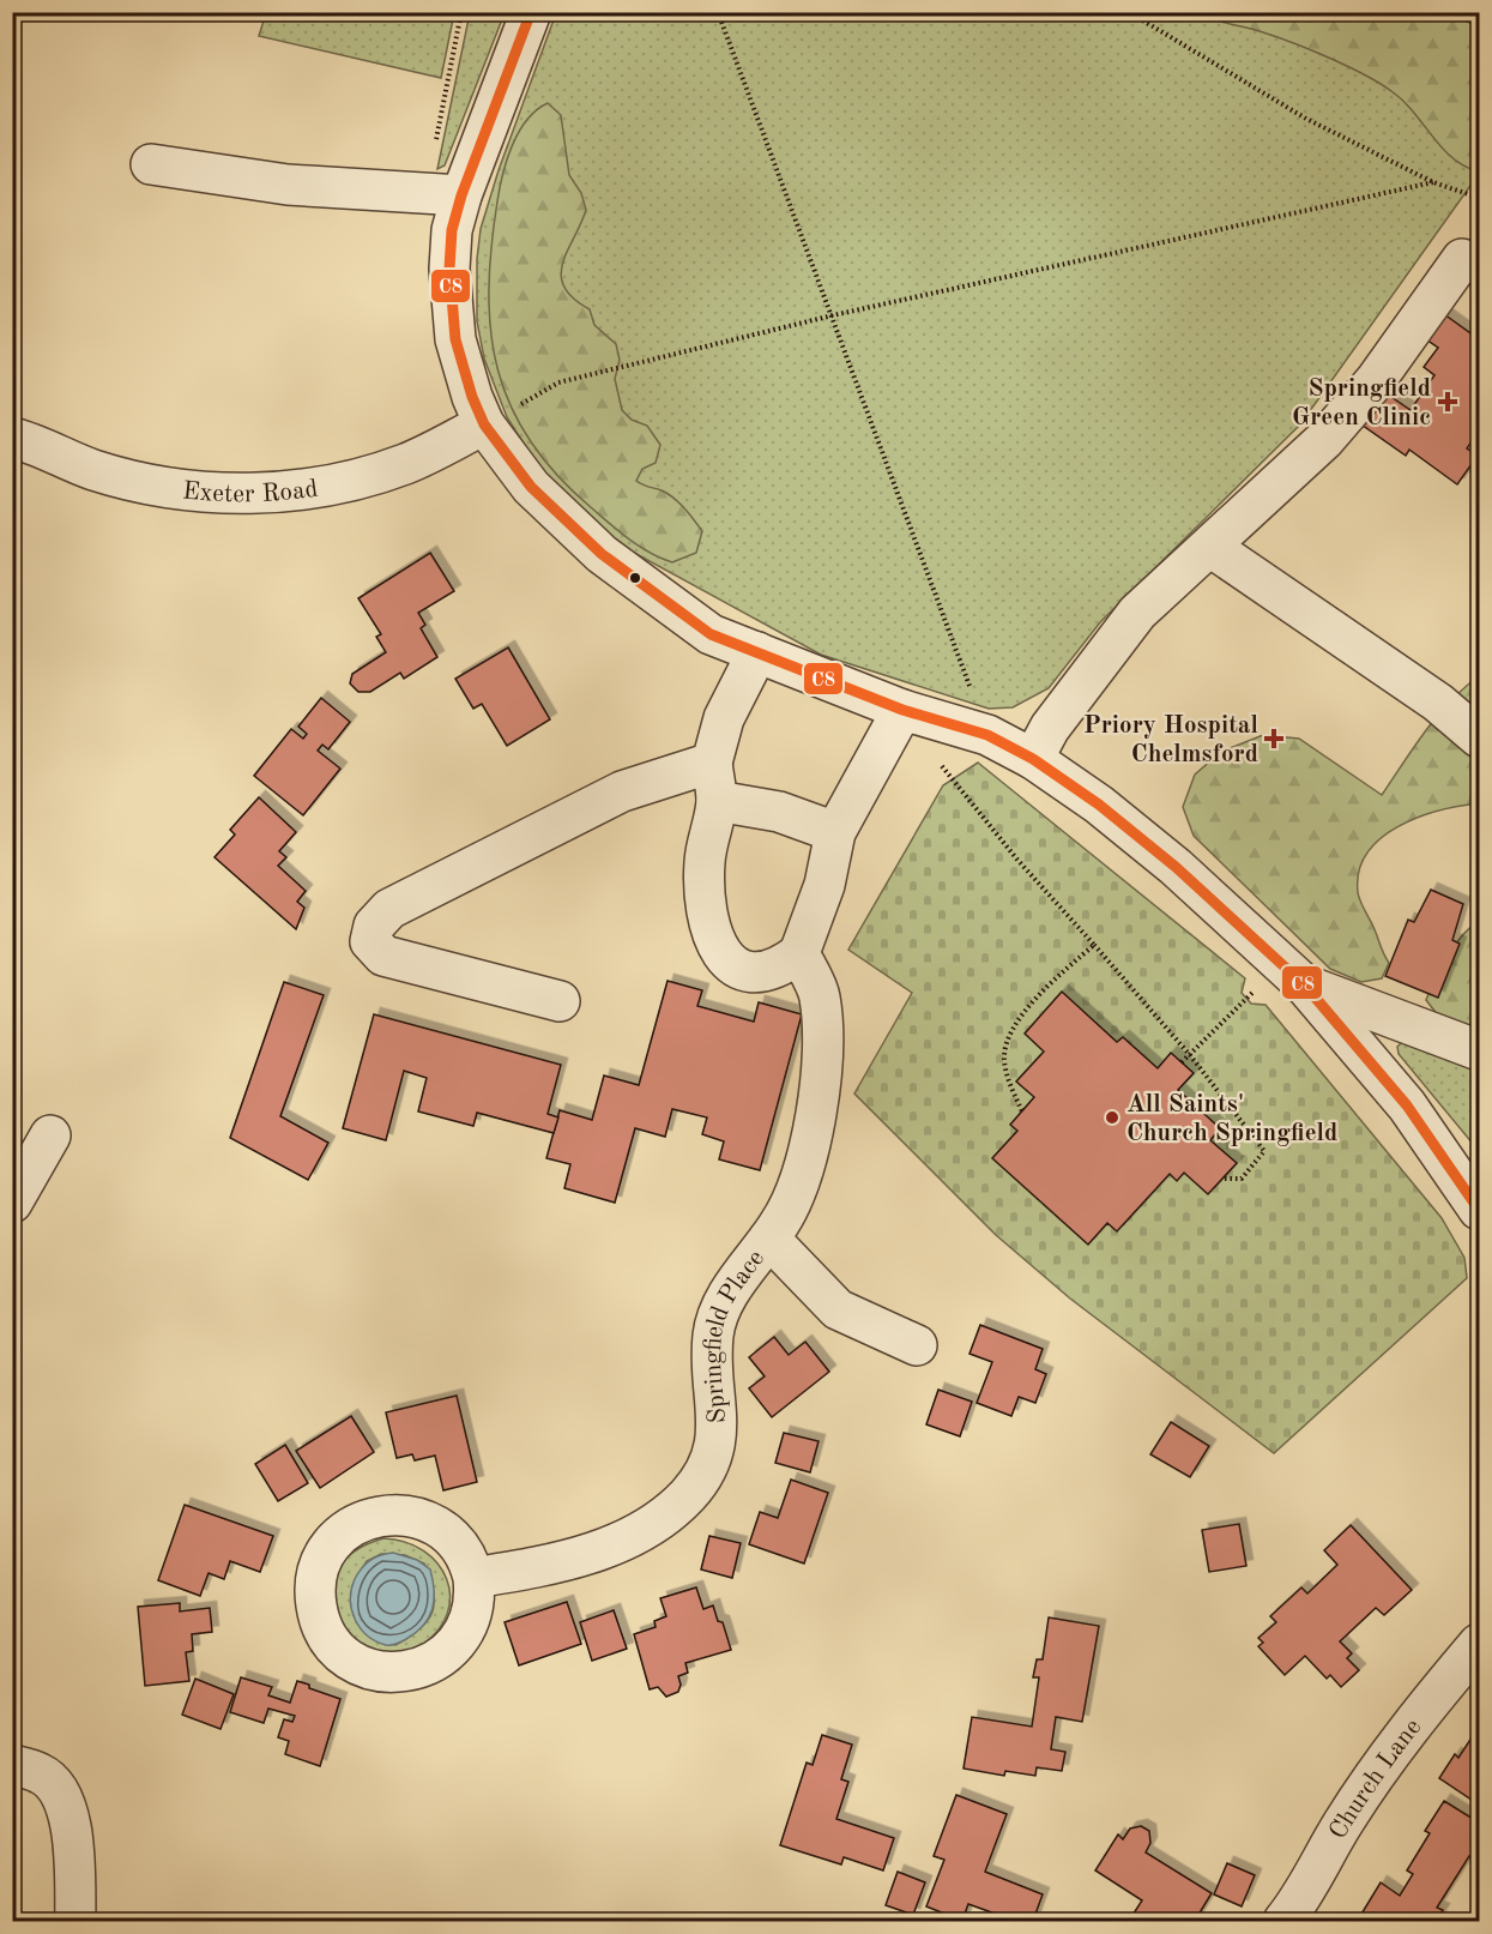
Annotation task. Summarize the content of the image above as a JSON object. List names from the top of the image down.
{
  "streets": {
    "street": ["Exeter Road", "Springfield Place", "Church Lane"]
  },
  "places": {
    "health": ["Springfield Green Clinic", "Priory Hospital Chelmsford"],
    "other": ["All Saints' Church Springfield"]
  },
  "lines": ["transit line C8"]
}
